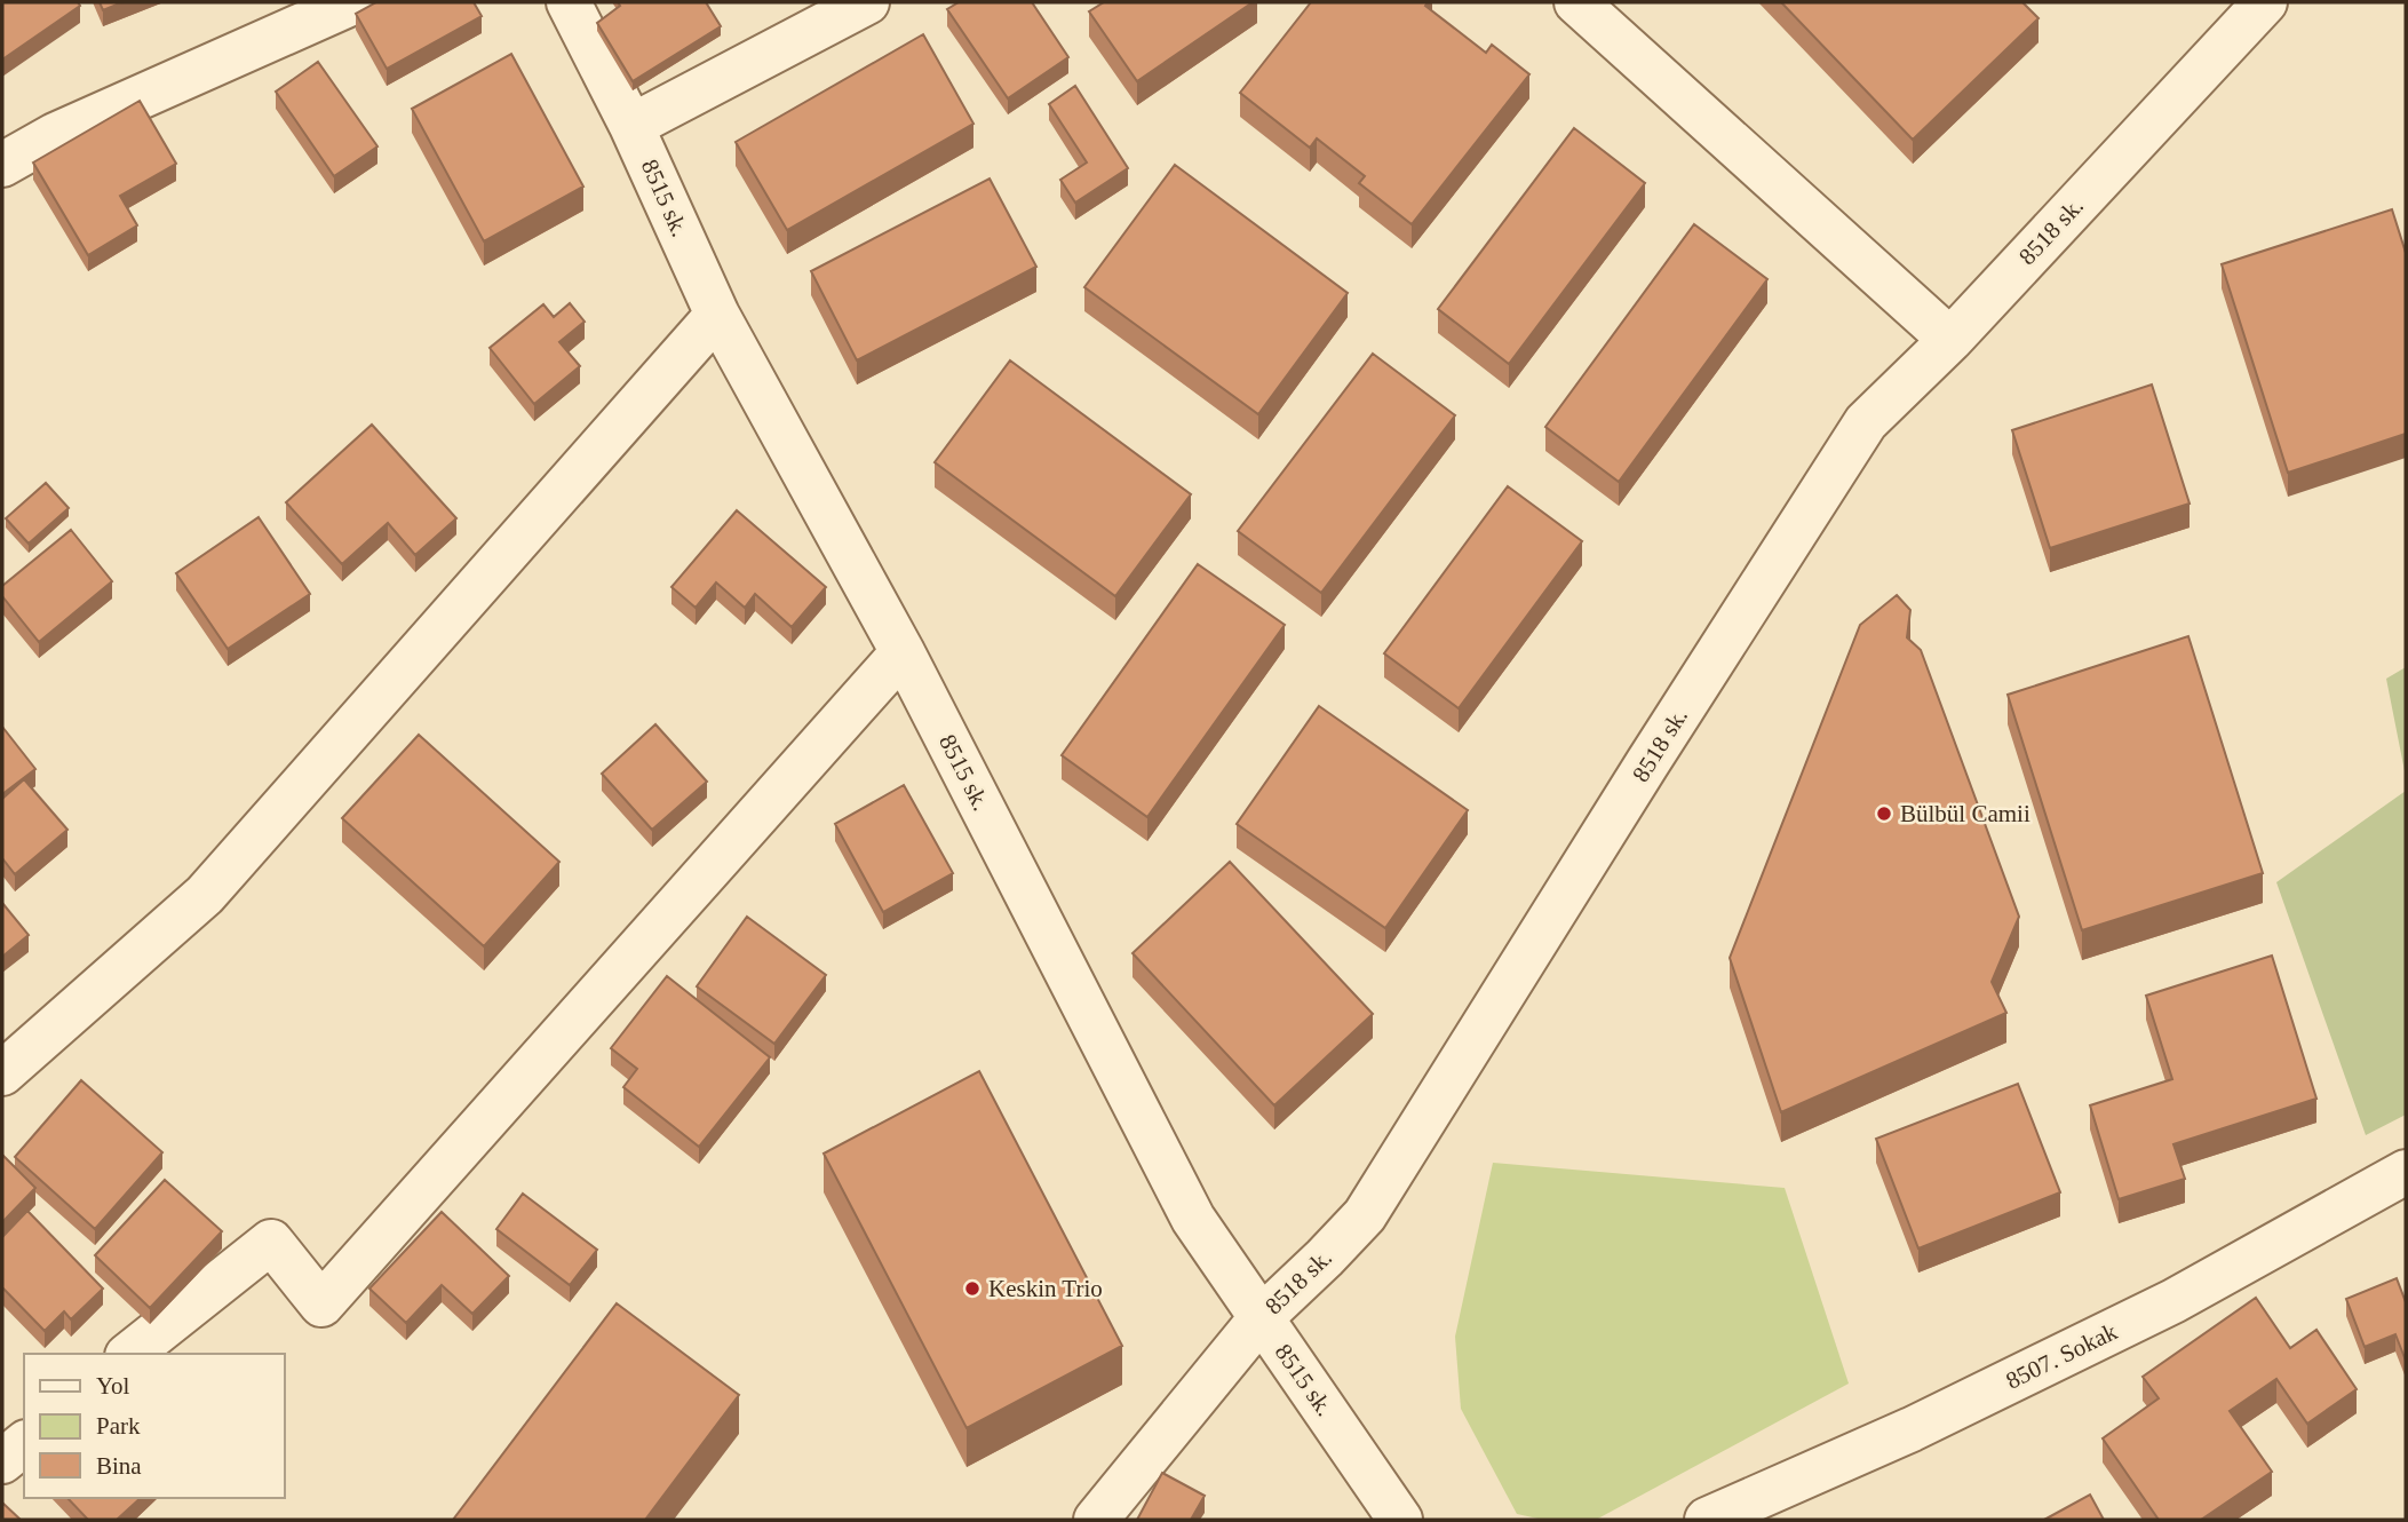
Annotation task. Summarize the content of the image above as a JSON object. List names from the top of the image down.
{
  "streets": {
    "street": ["8515 sk.", "8518 sk.", "8507. Sokak"]
  },
  "crossings": [
    ["8515 sk.", "8518 sk."]
  ],
  "places": ["Bülbül Camii", "Keskin Trio"],
  "legend": ["Yol", "Park", "Bina"]
}
